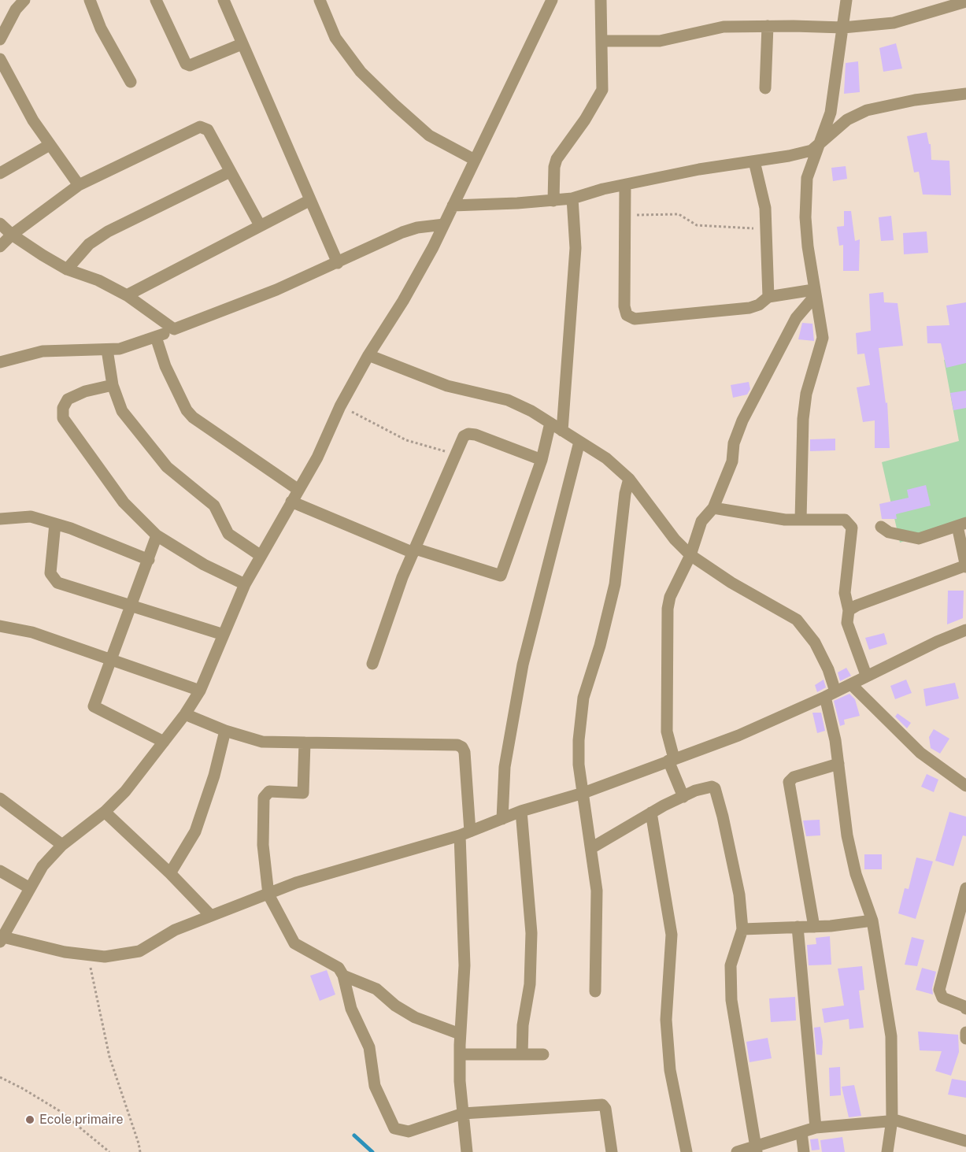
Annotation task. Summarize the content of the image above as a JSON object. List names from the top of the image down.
{
  "places": ["Ecole primaire"]
}
